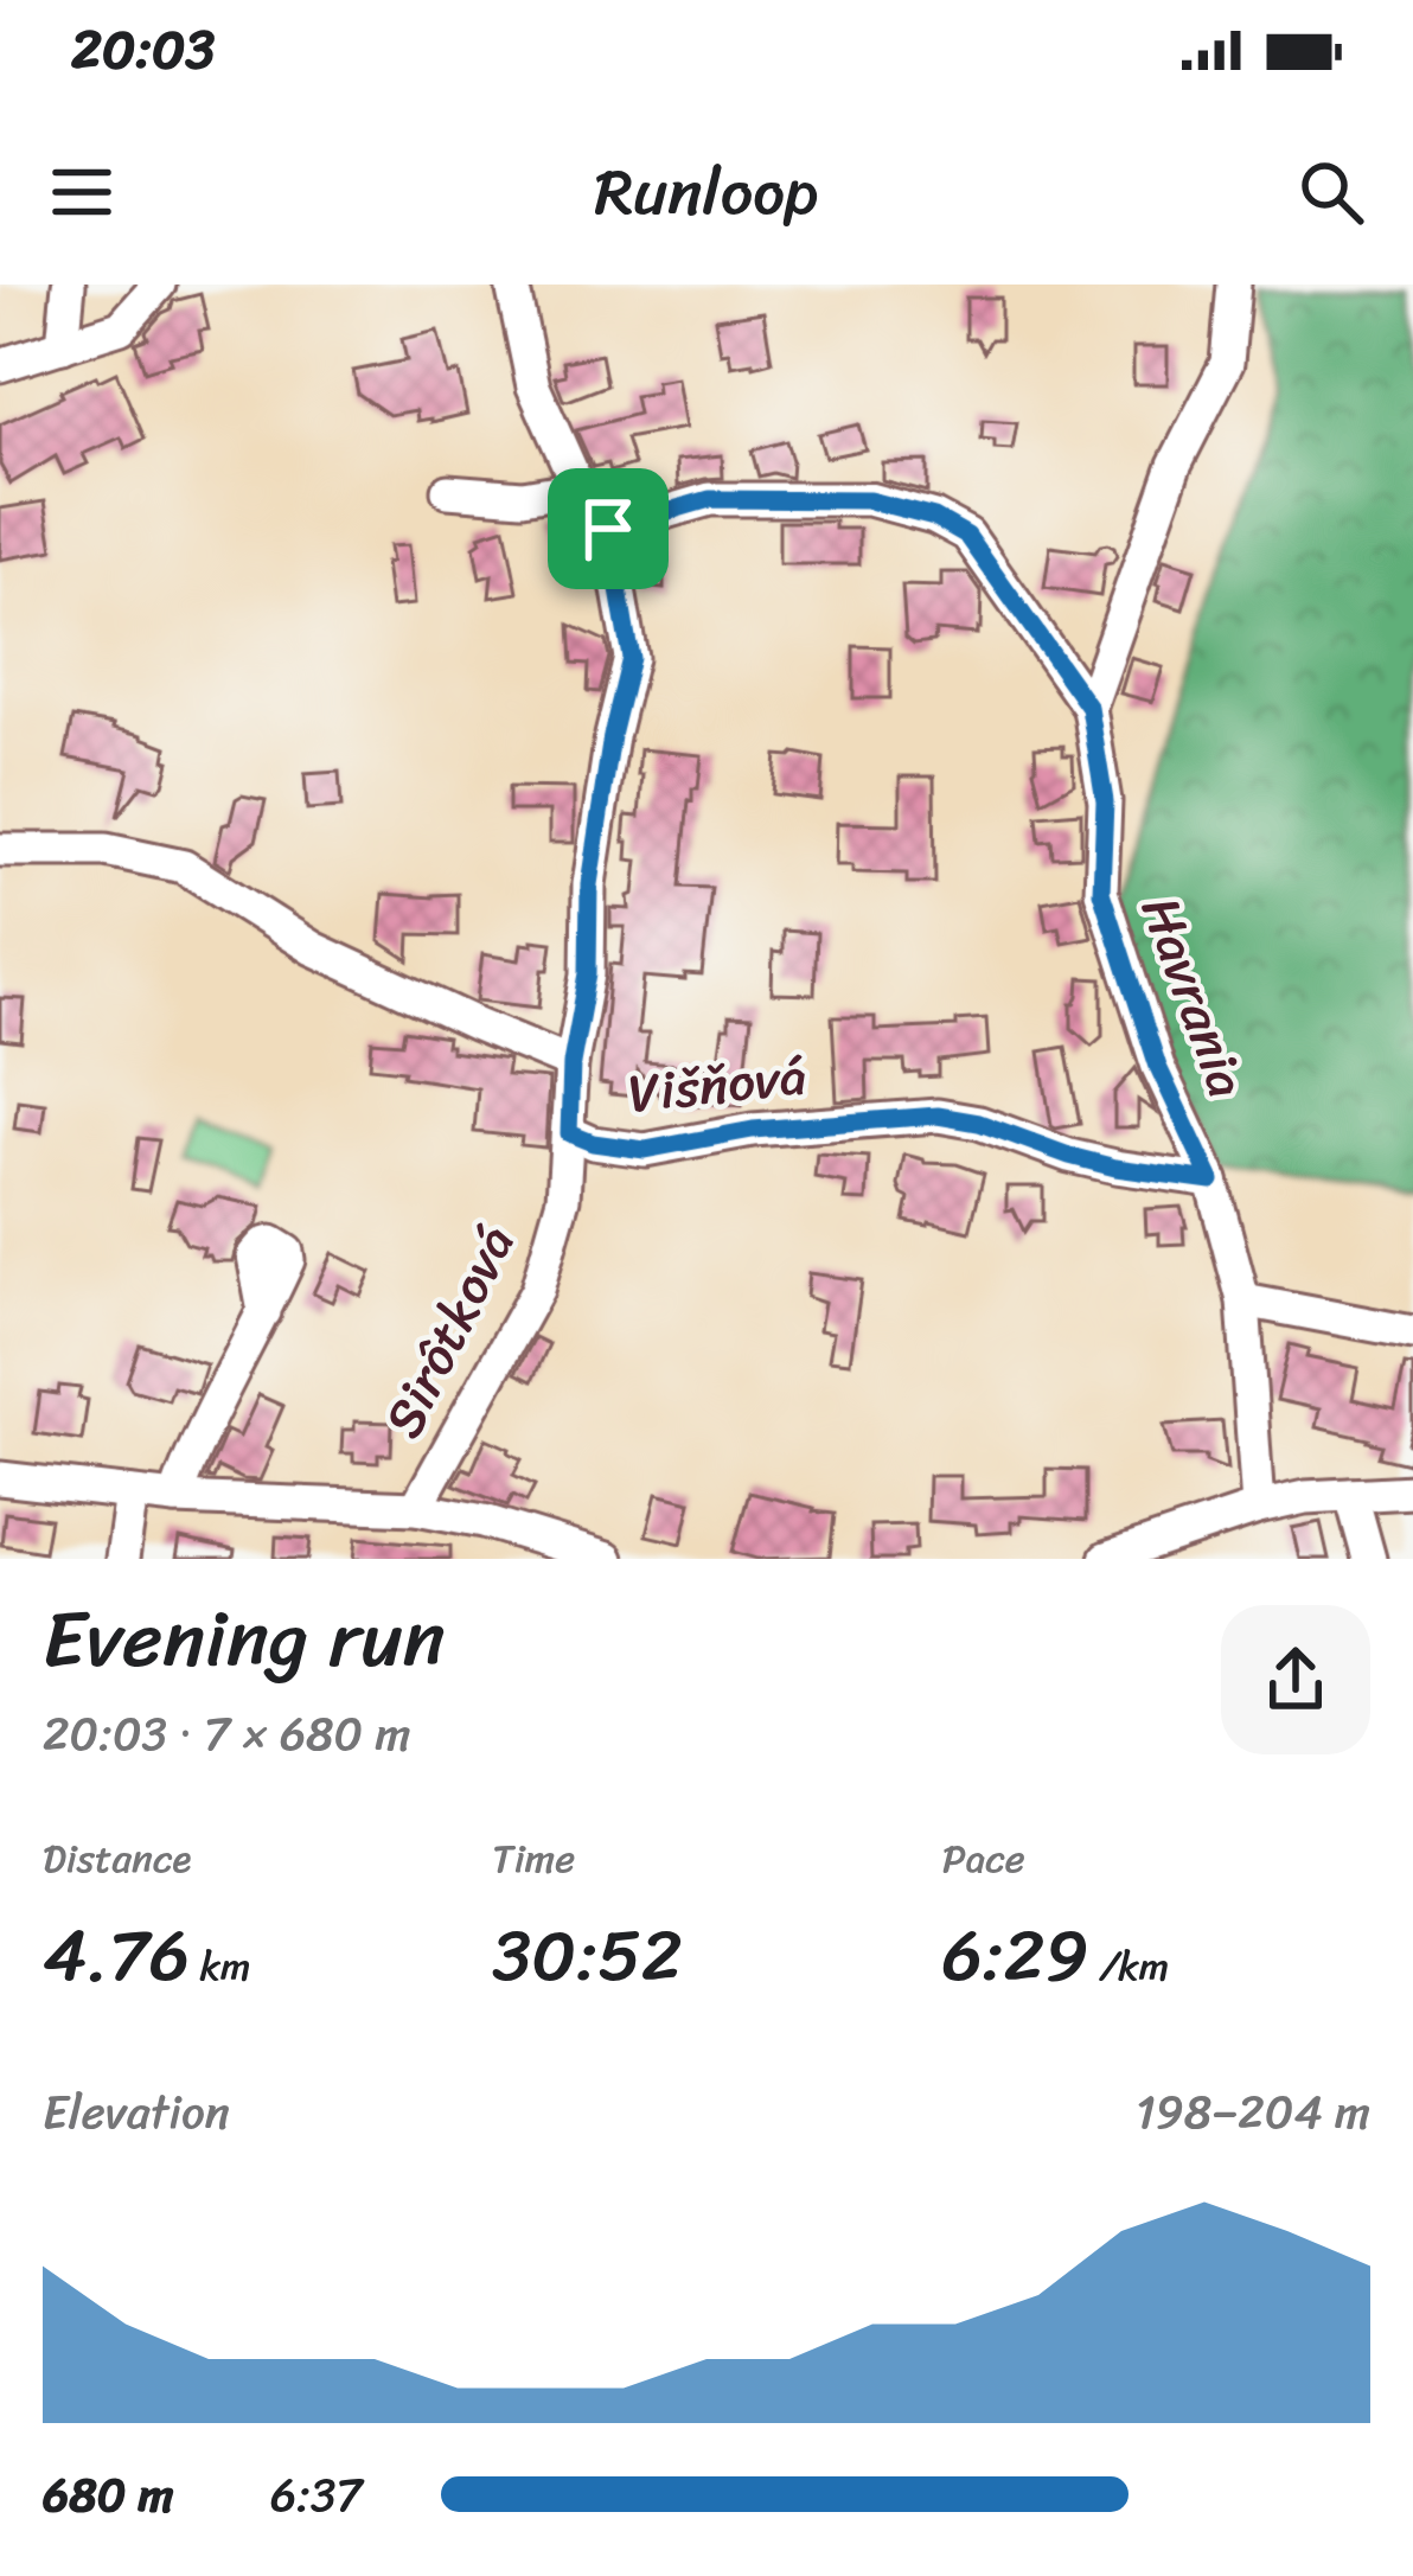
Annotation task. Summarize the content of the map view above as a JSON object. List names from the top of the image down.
{
  "streets": {
    "street": ["Havrania", "Višňová", "Sirôtková"]
  },
  "crossings": [
    ["Havrania", "Višňová"],
    ["Višňová", "Sirôtková"]
  ],
  "page": {
    "status": "20:03",
    "header": "Runloop",
    "heading": ["Evening run", "20:03 · 7 × 680 m"],
    "stats": [
      ["Distance", "4.76 km"],
      ["Time", "30:52"],
      ["Pace", "6:29 /km"]
    ],
    "chart": ["Elevation", "198–204 m"],
    "list": [
      {
        "name": "680 m",
        "note": "6:37"
      }
    ]
  }
}
